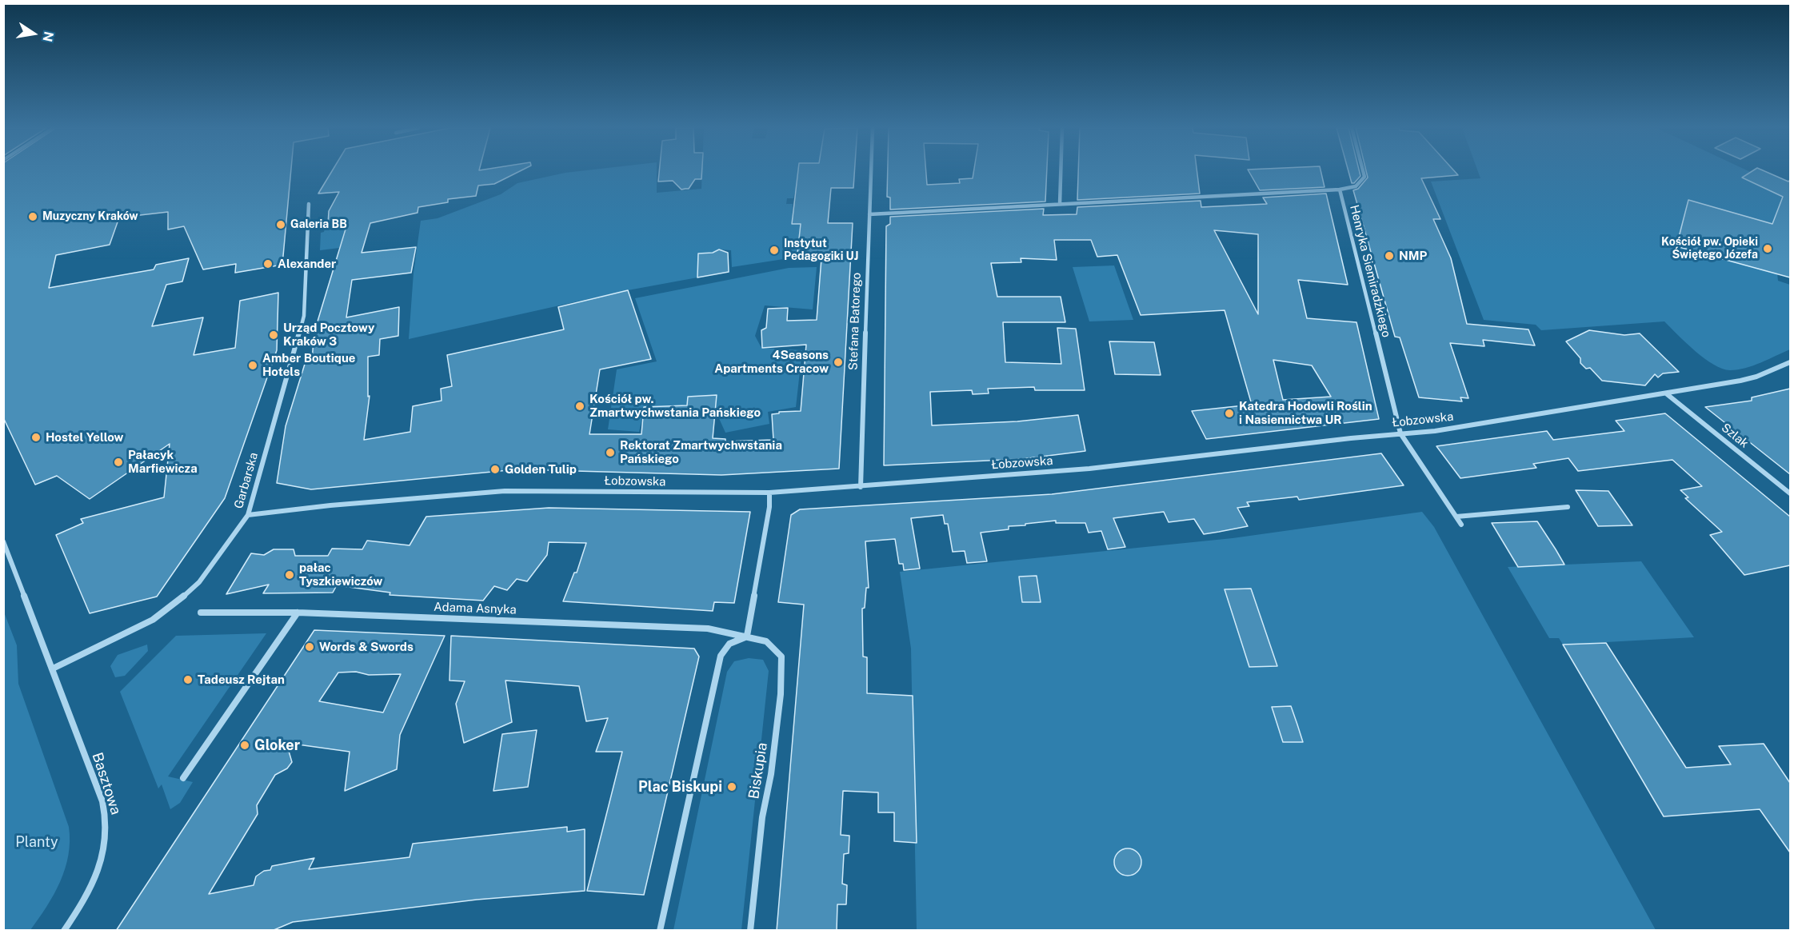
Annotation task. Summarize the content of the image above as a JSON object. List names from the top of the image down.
{
  "streets": {
    "street": [
      "Henryka Siemiradzkiego",
      "Stefana Batorego",
      "Łobzowska",
      "Szlak",
      "Garbarska",
      "Adama Asnyka",
      "Biskupia",
      "Basztowa"
    ]
  },
  "crossings": [
    ["Henryka Siemiradzkiego", "Łobzowska"],
    ["Stefana Batorego", "Łobzowska"],
    ["Łobzowska", "Szlak"],
    ["Łobzowska", "Garbarska"],
    ["Garbarska", "Basztowa"],
    ["Adama Asnyka", "Biskupia"]
  ],
  "parks": ["Planty"],
  "places": [
    "Muzyczny Kraków",
    "Galeria BB",
    "Kościół pw. Opieki Świętego Józefa",
    "Instytut Pedagogiki UJ",
    "NMP",
    "Alexander",
    "Urząd Pocztowy Kraków 3",
    "4Seasons Apartments Cracow",
    "Amber Boutique Hotels",
    "Kościół pw. Zmartwychwstania Pańskiego",
    "Katedra Hodowli Roślin i Nasiennictwa UR",
    "Hostel Yellow",
    "Rektorat Zmartwychwstania Pańskiego",
    "Pałacyk Marfiewicza",
    "Golden Tulip",
    "pałac Tyszkiewiczów",
    "Words & Swords",
    "Tadeusz Rejtan",
    "Gloker",
    "Plac Biskupi"
  ],
  "north": "right"
}
